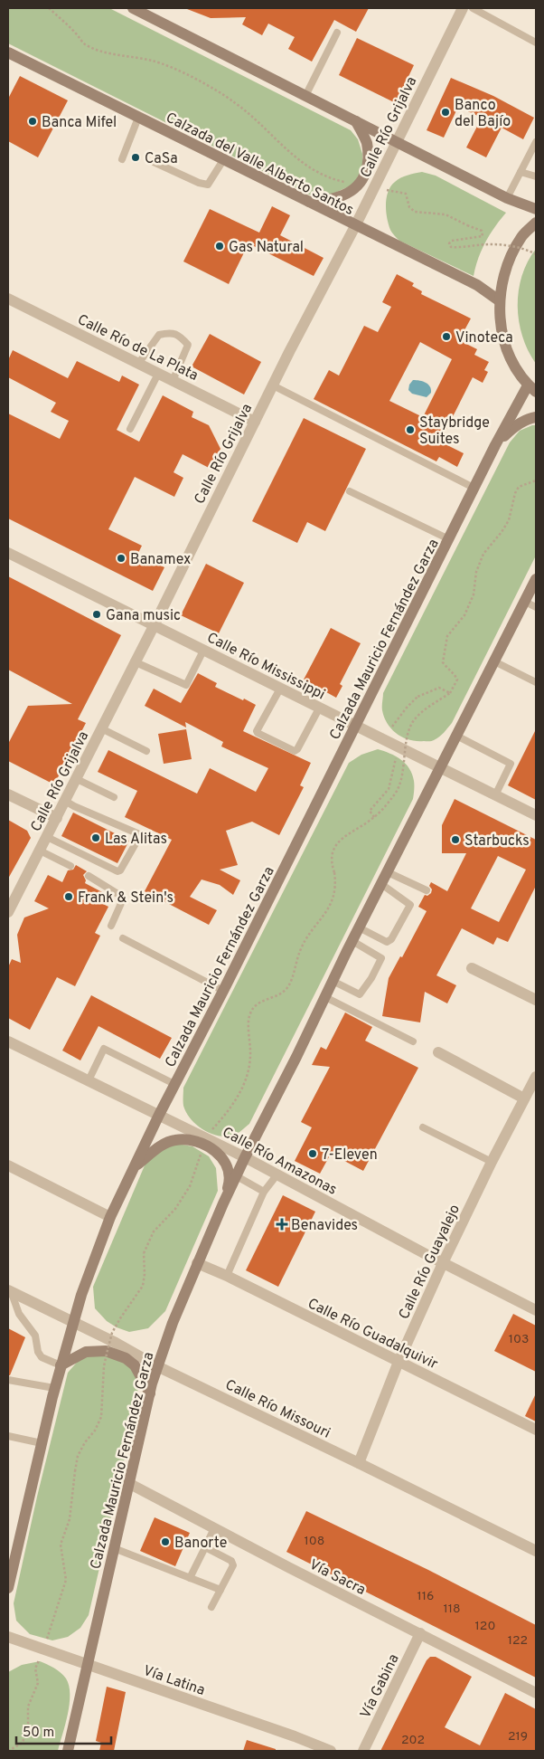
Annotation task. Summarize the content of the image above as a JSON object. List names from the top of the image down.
{
  "streets": {
    "main road": ["Calzada del Valle Alberto Santos", "Calzada Mauricio Fernández Garza"],
    "street": [
      "Calle Río Grijalva",
      "Calle Río de La Plata",
      "Calle Río Mississippi",
      "Calle Río Amazonas",
      "Calle Río Guayalejo",
      "Calle Río Guadalquivir",
      "Calle Río Missouri",
      "Vía Sacra",
      "Vía Latina",
      "Vía Gabina"
    ]
  },
  "crossings": [
    ["Calle Río Grijalva", "Calzada del Valle Alberto Santos"],
    ["Calle Río Grijalva", "Calle Río de La Plata"],
    ["Calle Río Grijalva", "Calle Río Mississippi"],
    ["Calzada Mauricio Fernández Garza", "Calle Río Mississippi"],
    ["Calzada Mauricio Fernández Garza", "Calle Río Amazonas"],
    ["Calzada Mauricio Fernández Garza", "Calle Río Guadalquivir"],
    ["Calzada Mauricio Fernández Garza", "Calle Río Missouri"],
    ["Calzada Mauricio Fernández Garza", "Vía Sacra"],
    ["Calzada Mauricio Fernández Garza", "Vía Latina"],
    ["Calle Río Amazonas", "Calle Río Guayalejo"],
    ["Calle Río Guayalejo", "Calle Río Guadalquivir"],
    ["Calle Río Guayalejo", "Calle Río Missouri"],
    ["Vía Sacra", "Vía Gabina"]
  ],
  "places": {
    "other": [
      "Banco del Bajío",
      "Banca Mifel",
      "CaSa",
      "Gas Natural",
      "Vinoteca",
      "Staybridge Suites",
      "Banamex",
      "Gana music",
      "Las Alitas",
      "Starbucks",
      "Frank & Stein's",
      "7-Eleven",
      "Banorte"
    ],
    "health": ["Benavides"]
  },
  "house_numbers": [
    "103",
    "108",
    "116",
    "118",
    "120",
    "122",
    "219",
    "202"
  ],
  "scale_bar": "50 m"
}
